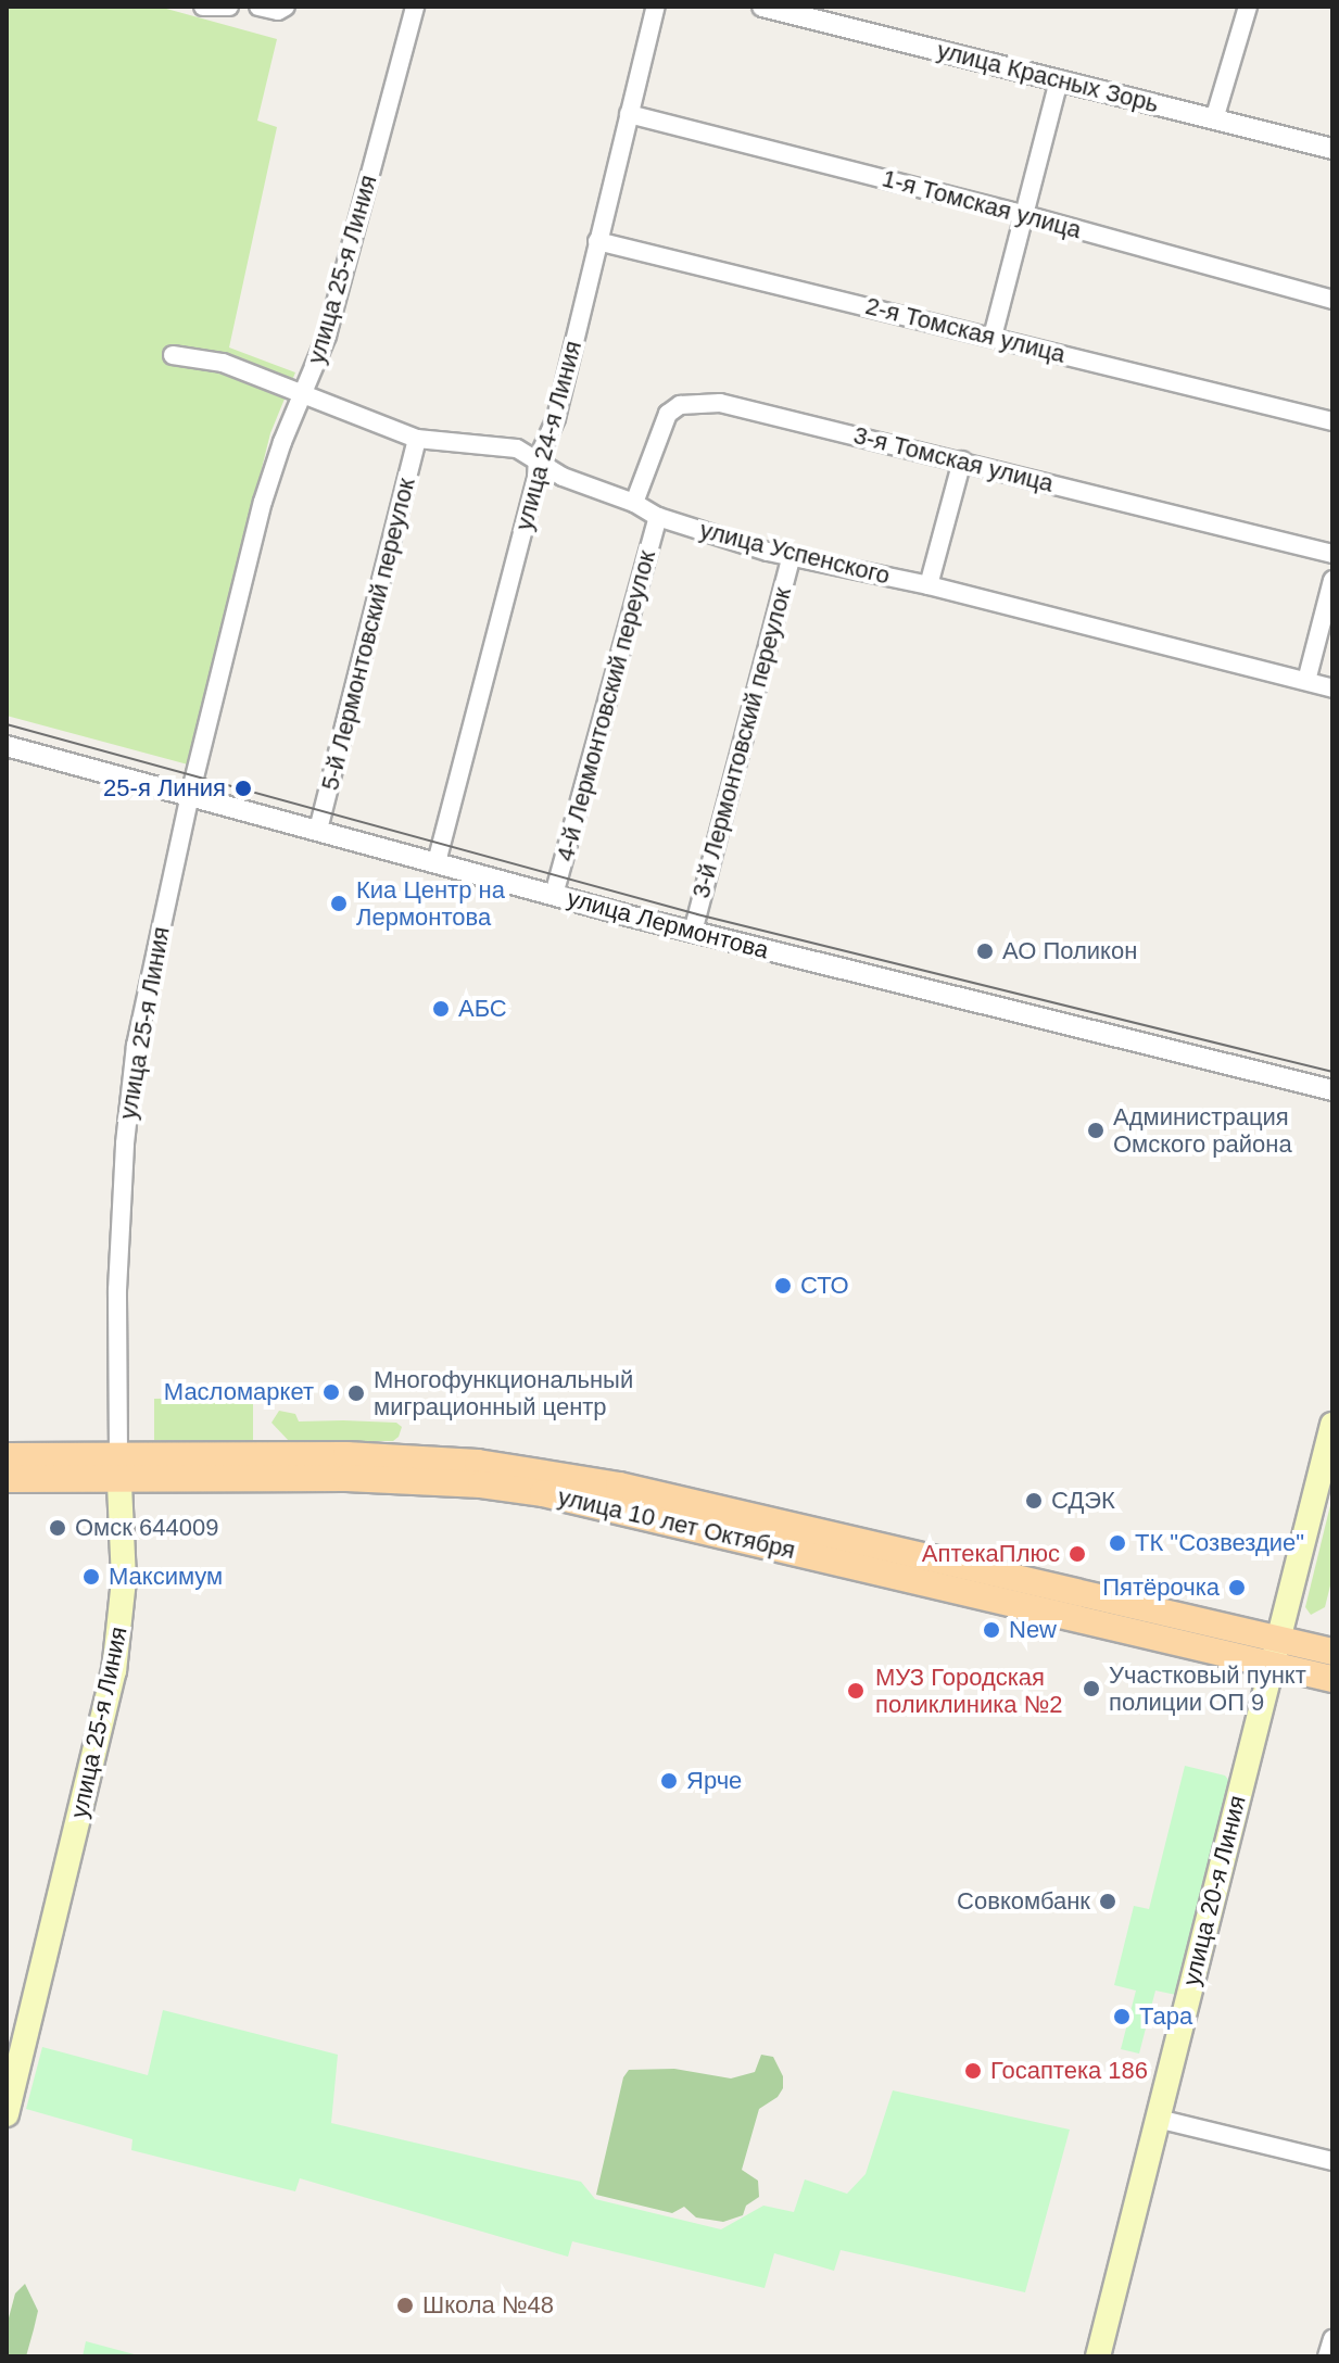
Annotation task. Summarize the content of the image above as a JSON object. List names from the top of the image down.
{
  "streets": {
    "main road": ["улица 25-я Линия", "улица 10 лет Октября", "улица 20-я Линия"],
    "street": [
      "улица Красных Зорь",
      "1-я Томская улица",
      "2-я Томская улица",
      "улица 24-я Линия",
      "3-я Томская улица",
      "улица Успенского",
      "5-й Лермонтовский переулок",
      "4-й Лермонтовский переулок",
      "3-й Лермонтовский переулок",
      "улица Лермонтова"
    ]
  },
  "crossings": [
    ["1-я Томская улица", "улица 24-я Линия"],
    ["улица 25-я Линия", "улица Успенского"],
    ["улица 25-я Линия", "улица Лермонтова"],
    ["улица 25-я Линия", "улица 10 лет Октября"],
    ["2-я Томская улица", "улица 24-я Линия"],
    ["улица 24-я Линия", "улица Успенского"],
    ["улица 24-я Линия", "улица Лермонтова"],
    ["3-я Томская улица", "улица Успенского"],
    ["улица Успенского", "5-й Лермонтовский переулок"],
    ["улица Успенского", "4-й Лермонтовский переулок"],
    ["улица Успенского", "3-й Лермонтовский переулок"],
    ["5-й Лермонтовский переулок", "улица Лермонтова"],
    ["4-й Лермонтовский переулок", "улица Лермонтова"],
    ["3-й Лермонтовский переулок", "улица Лермонтова"],
    ["улица 10 лет Октября", "улица 20-я Линия"]
  ],
  "places": [
    "25-я Линия",
    "Киа Центр на Лермонтова",
    "АО Поликон",
    "АБС",
    "Администрация Омского района",
    "СТО",
    "Масломаркет",
    "Многофункциональный миграционный центр",
    "СДЭК",
    "Омск 644009",
    "ТК \"Созвездие\"",
    "АптекаПлюс",
    "Максимум",
    "Пятёрочка",
    "New",
    "Участковый пункт полиции ОП 9",
    "МУЗ Городская поликлиника №2",
    "Ярче",
    "Совкомбанк",
    "Тара",
    "Госаптека 186",
    "Школа №48"
  ]
}
